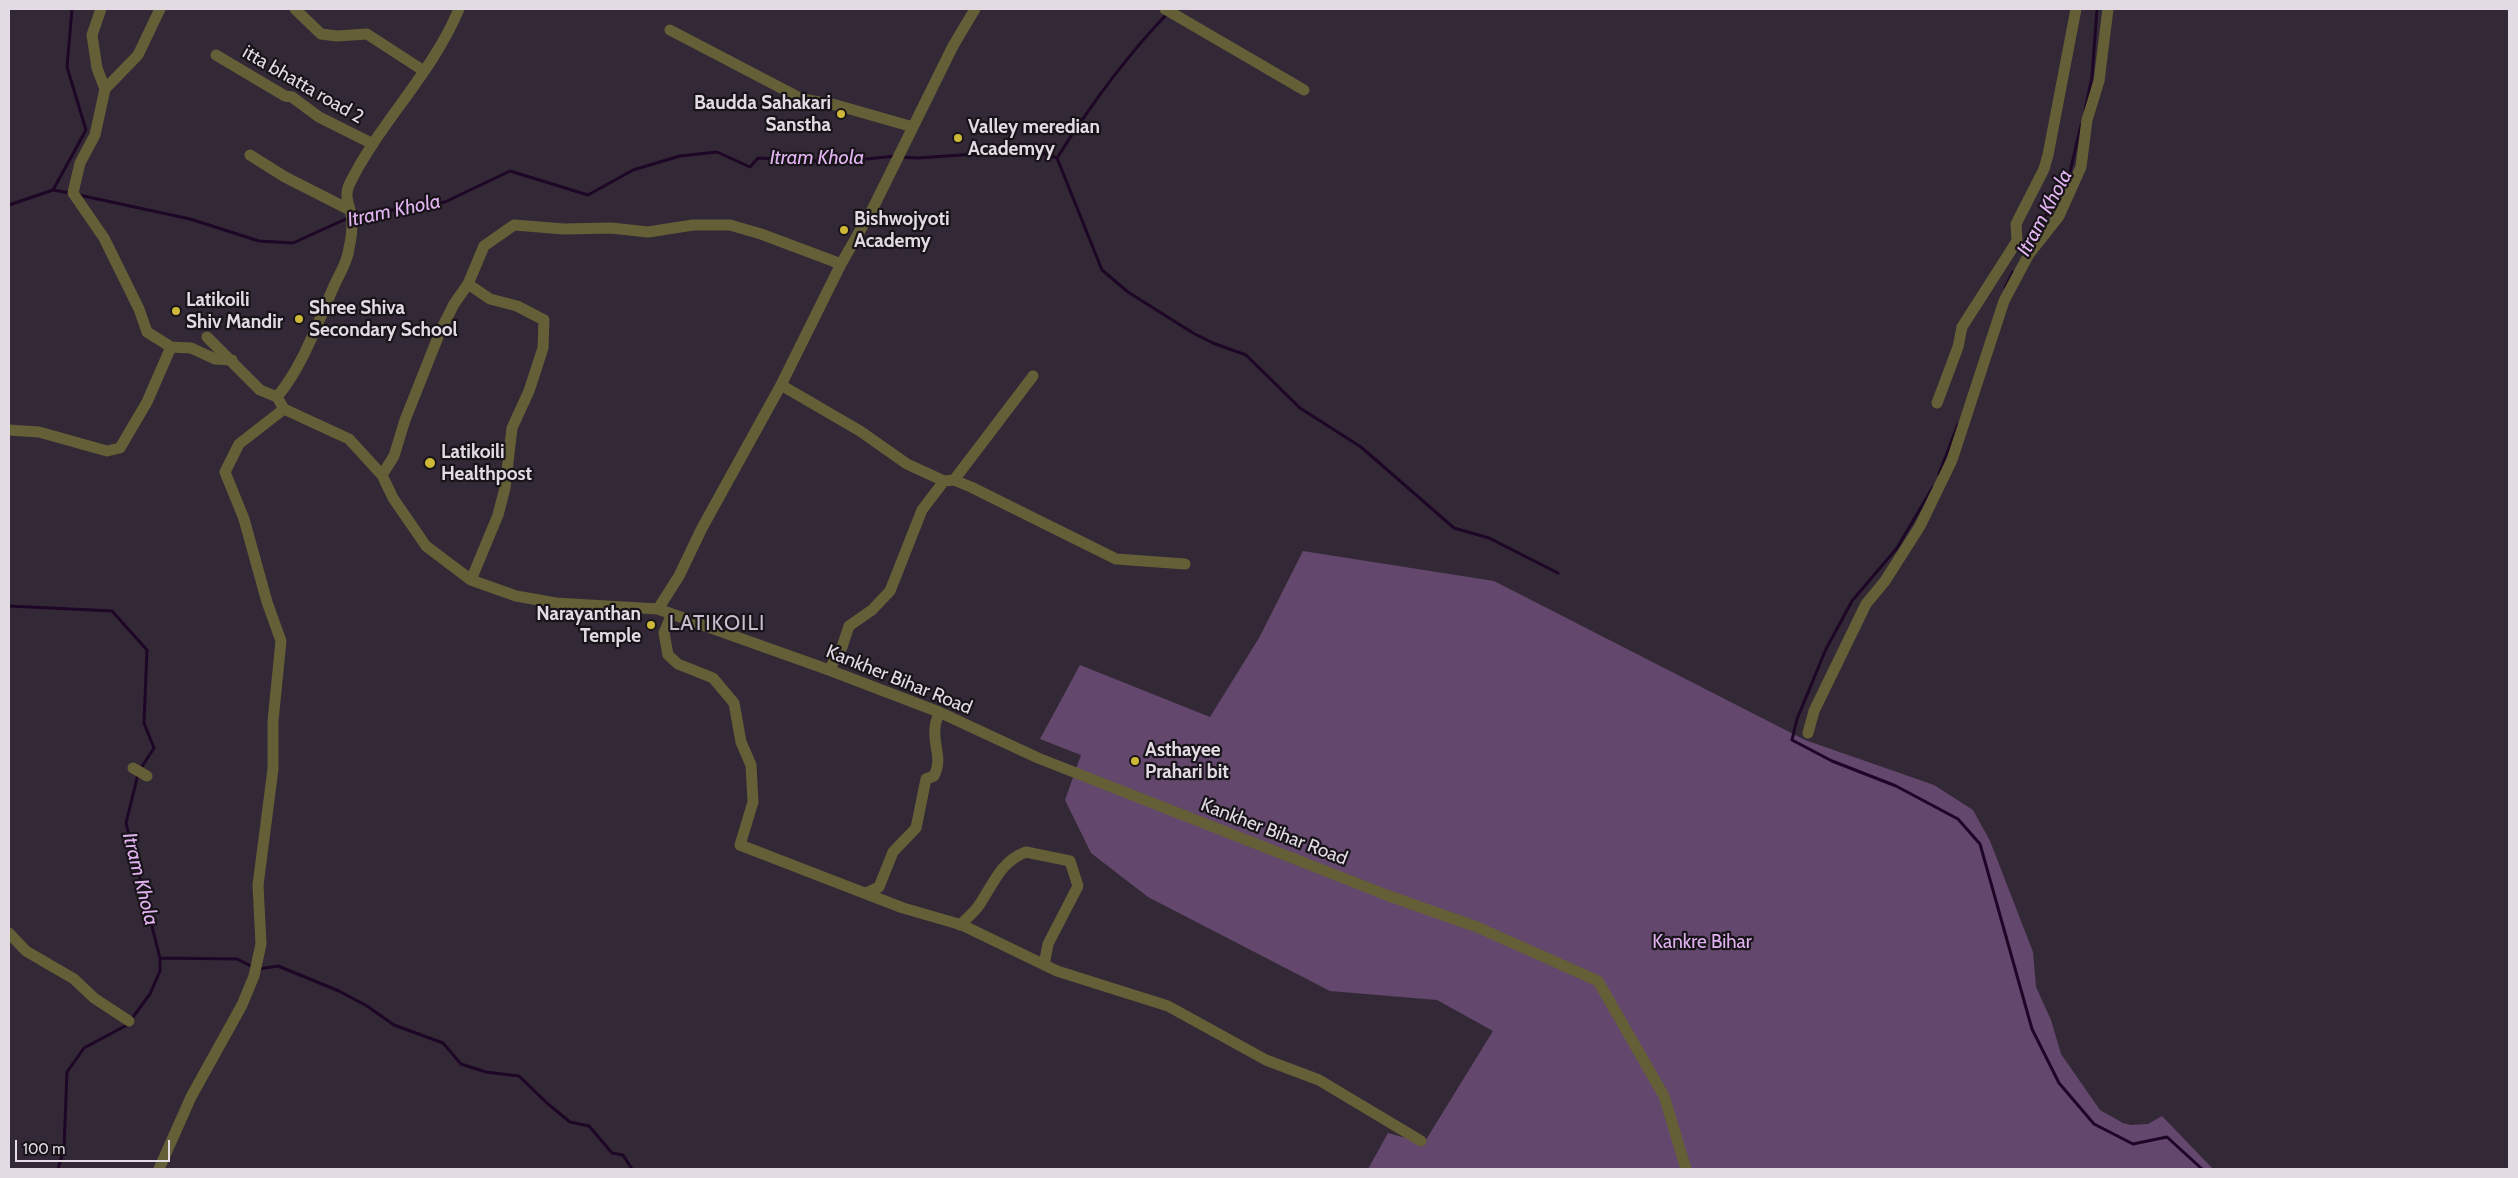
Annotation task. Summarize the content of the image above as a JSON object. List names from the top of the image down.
{
  "streets": {
    "street": ["itta bhatta road 2", "Kankher Bihar Road"]
  },
  "districts": ["LATIKOILI"],
  "water": ["Itram Khola"],
  "parks": ["Kankre Bihar"],
  "places": [
    "Baudda Sahakari Sanstha",
    "Valley meredian Academyy",
    "Bishwojyoti Academy",
    "Latikoili Shiv Mandir",
    "Shree Shiva Secondary School",
    "Latikoili Healthpost",
    "Narayanthan Temple",
    "Asthayee Prahari bit"
  ],
  "scale_bar": "100 m"
}
